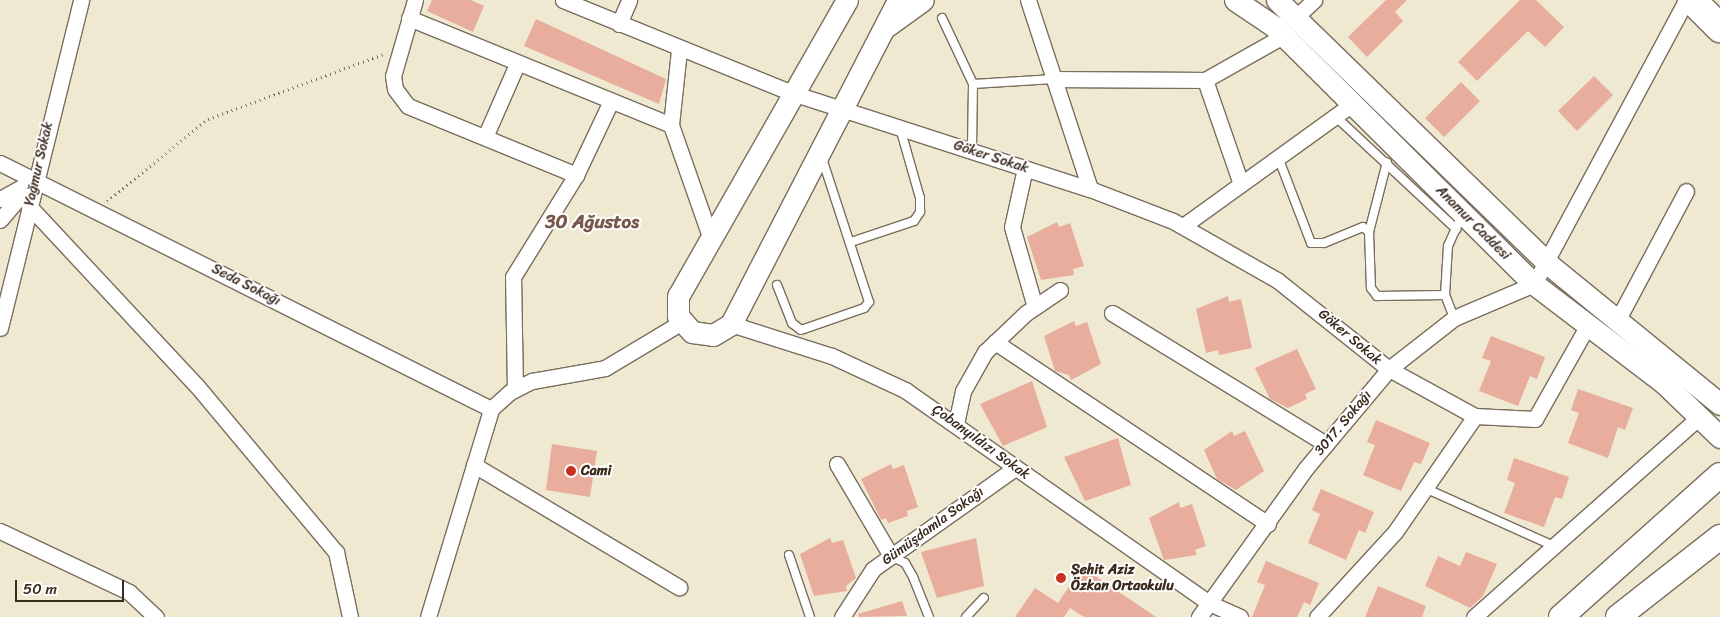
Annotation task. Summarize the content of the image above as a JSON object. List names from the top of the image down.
{
  "streets": {
    "street": [
      "Göker Sokak",
      "Yağmur Sokak",
      "Anamur Caddesi",
      "Seda Sokağı",
      "3017. Sokağı",
      "Çobanyıldızı Sokak",
      "Gümüşdamla Sokağı"
    ]
  },
  "crossings": [
    ["Göker Sokak", "3017. Sokağı"],
    ["Yağmur Sokak", "Seda Sokağı"],
    ["Anamur Caddesi", "3017. Sokağı"],
    ["3017. Sokağı", "Çobanyıldızı Sokak"],
    ["Çobanyıldızı Sokak", "Gümüşdamla Sokağı"]
  ],
  "districts": ["30 Ağustos"],
  "places": ["Cami", "Şehit Aziz Özkan Ortaokulu"],
  "scale_bar": "50 m"
}
